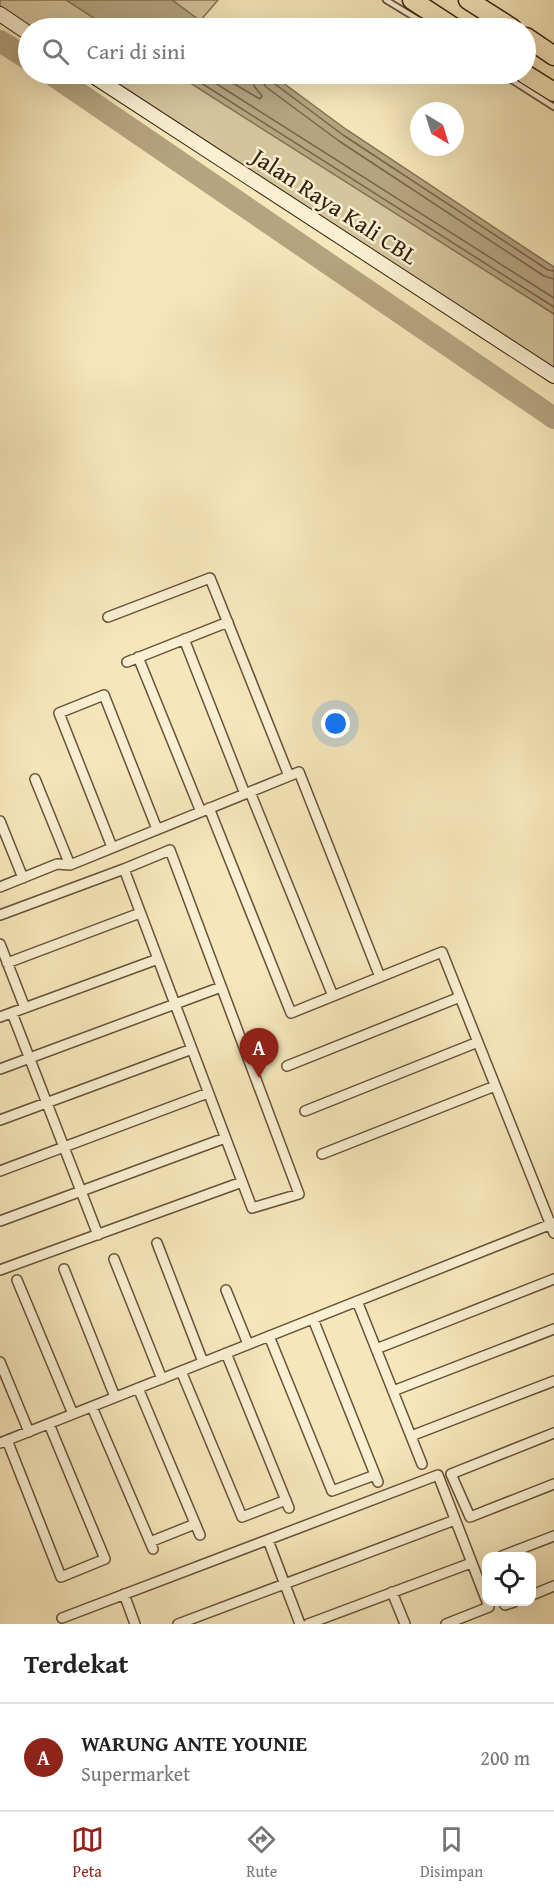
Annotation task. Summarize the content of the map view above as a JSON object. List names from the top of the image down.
{
  "streets": {
    "main road": ["Jalan Raya Kali CBL"]
  },
  "north": "bottom right",
  "page": {
    "search": "Cari di sini",
    "pins": "A",
    "heading": "Terdekat",
    "list": [
      {
        "mark": "A",
        "name": "WARUNG ANTE YOUNIE",
        "note": "Supermarket",
        "value": "200 m"
      }
    ],
    "nav": ["Peta", "Rute", "Disimpan"]
  }
}
